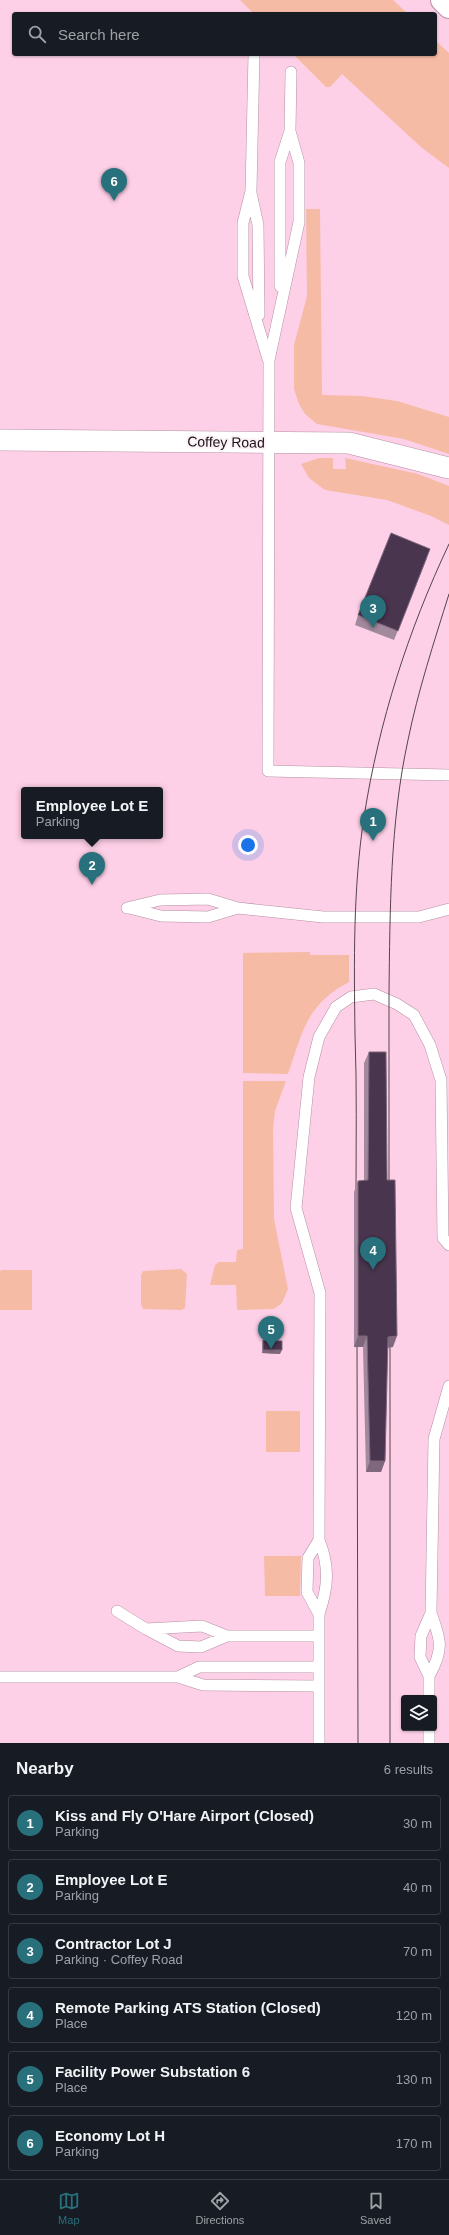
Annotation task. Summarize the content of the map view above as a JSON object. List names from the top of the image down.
{
  "streets": {
    "street": ["Coffey Road"]
  },
  "page": {
    "search": "Search here",
    "pins": [
      "6",
      "3",
      "1",
      "2",
      "4",
      "5"
    ],
    "popup": ["Employee Lot E", "Parking"],
    "heading": ["Nearby", "6 results"],
    "list": [
      {
        "mark": "1",
        "name": "Kiss and Fly O'Hare Airport (Closed)",
        "note": "Parking",
        "value": "30 m"
      },
      {
        "mark": "2",
        "name": "Employee Lot E",
        "note": "Parking",
        "value": "40 m"
      },
      {
        "mark": "3",
        "name": "Contractor Lot J",
        "note": "Parking · Coffey Road",
        "value": "70 m"
      },
      {
        "mark": "4",
        "name": "Remote Parking ATS Station (Closed)",
        "note": "Place",
        "value": "120 m"
      },
      {
        "mark": "5",
        "name": "Facility Power Substation 6",
        "note": "Place",
        "value": "130 m"
      },
      {
        "mark": "6",
        "name": "Economy Lot H",
        "note": "Parking",
        "value": "170 m"
      }
    ],
    "nav": ["Map", "Directions", "Saved"]
  }
}
